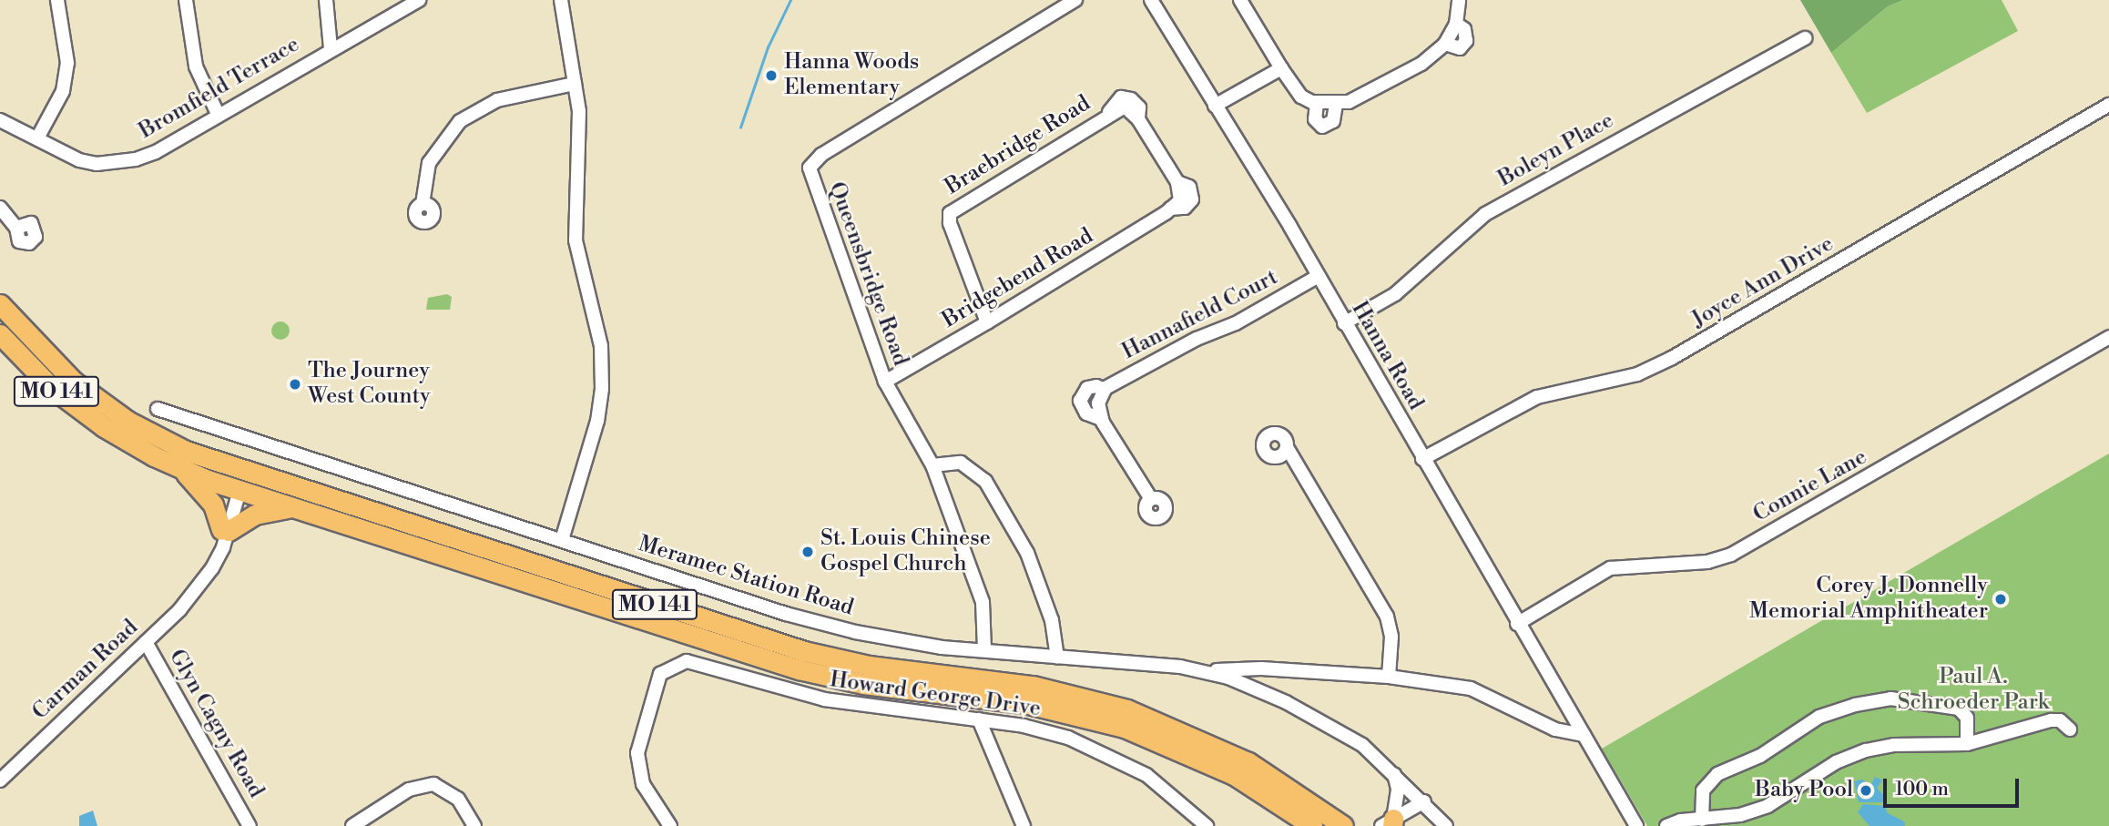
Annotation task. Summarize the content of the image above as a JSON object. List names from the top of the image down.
{
  "streets": {
    "highway": ["MO 141"],
    "street": [
      "Bromfield Terrace",
      "Braebridge Road",
      "Boleyn Place",
      "Queensbridge Road",
      "Bridgebend Road",
      "Joyce Ann Drive",
      "Hannafield Court",
      "Hanna Road",
      "Connie Lane",
      "Meramec Station Road",
      "Carman Road",
      "Howard George Drive",
      "Glyn Cagny Road"
    ]
  },
  "crossings": [
    ["Braebridge Road", "Bridgebend Road"],
    ["Boleyn Place", "Hanna Road"],
    ["Queensbridge Road", "Bridgebend Road"],
    ["Queensbridge Road", "Meramec Station Road"],
    ["Joyce Ann Drive", "Hanna Road"],
    ["Hannafield Court", "Hanna Road"],
    ["Hanna Road", "Connie Lane"],
    ["MO 141", "Carman Road"],
    ["Carman Road", "Glyn Cagny Road"]
  ],
  "parks": ["Paul A. Schroeder Park"],
  "places": [
    "Hanna Woods Elementary",
    "The Journey West County",
    "St. Louis Chinese Gospel Church",
    "Corey J. Donnelly Memorial Amphitheater",
    "Baby Pool"
  ],
  "scale_bar": "100 m"
}
